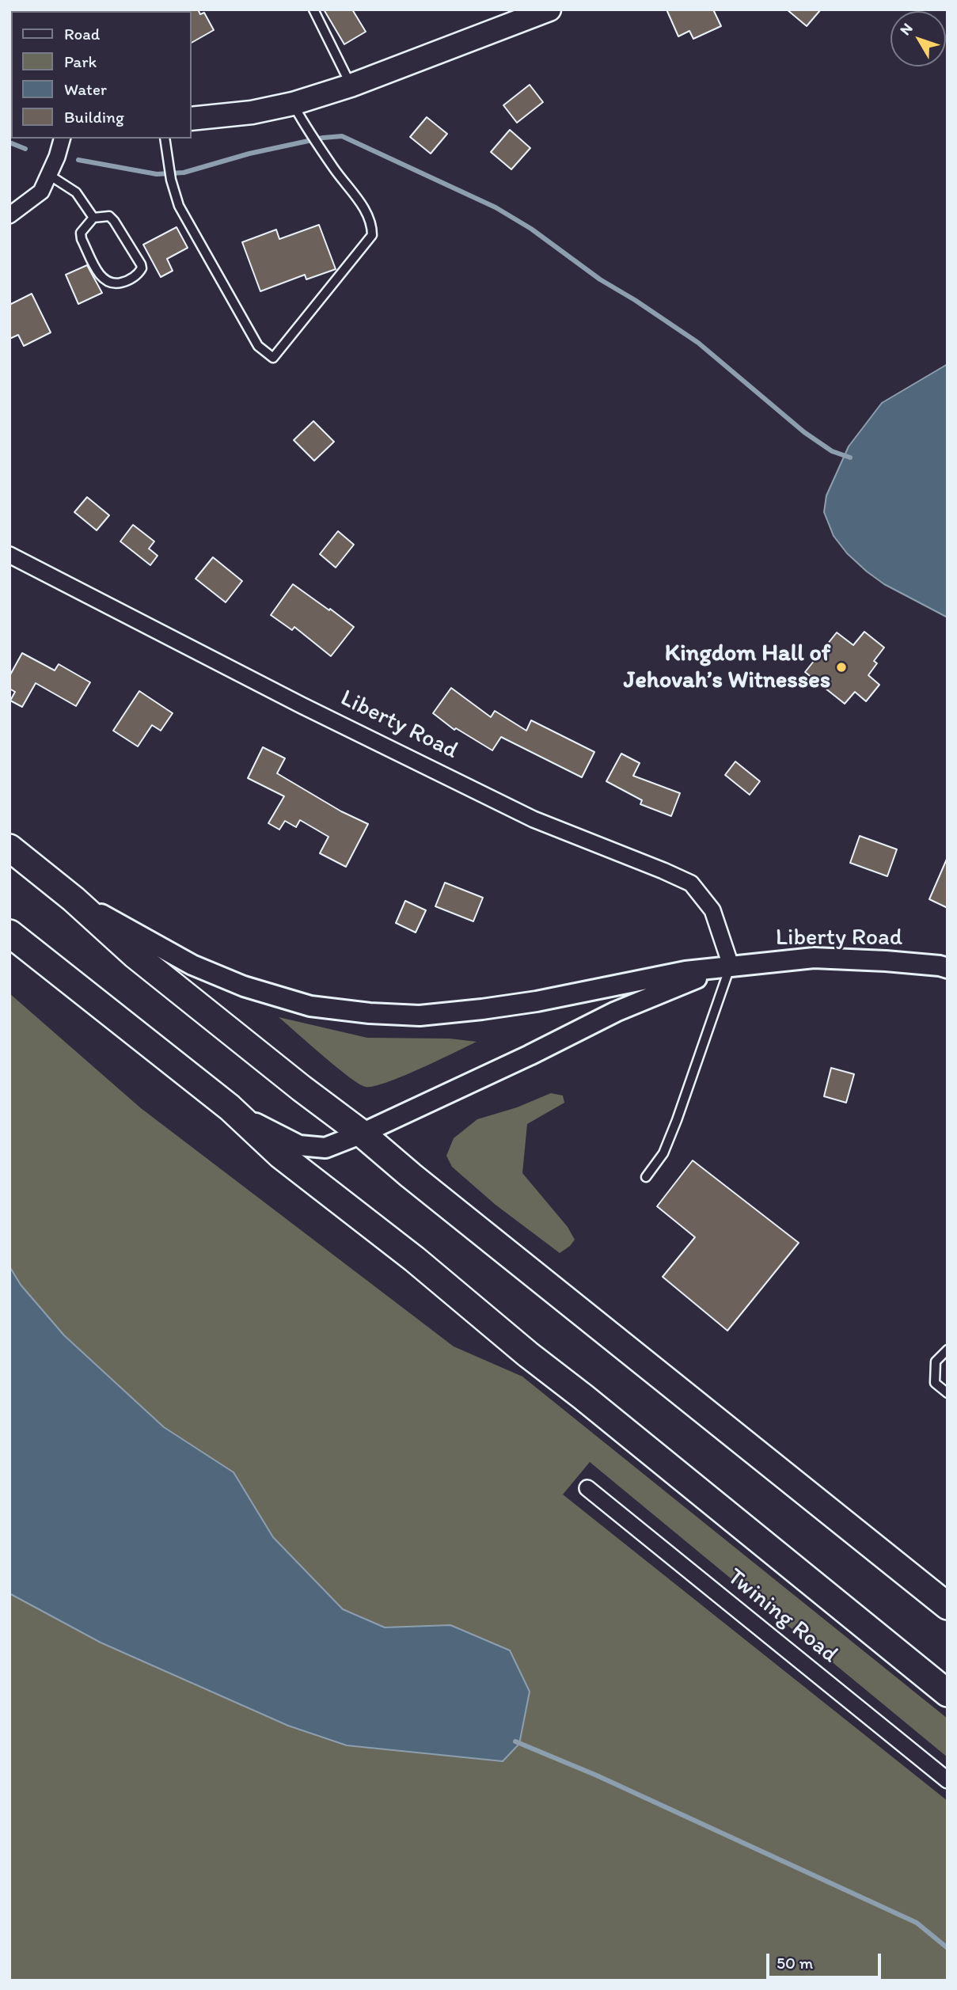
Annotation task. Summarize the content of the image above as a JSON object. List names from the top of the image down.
{
  "streets": {
    "street": ["Liberty Road", "Twining Road"]
  },
  "places": ["Kingdom Hall of Jehovah’s Witnesses"],
  "legend": [
    "Road",
    "Park",
    "Water",
    "Building"
  ],
  "scale_bar": "50 m",
  "north": "top left"
}
